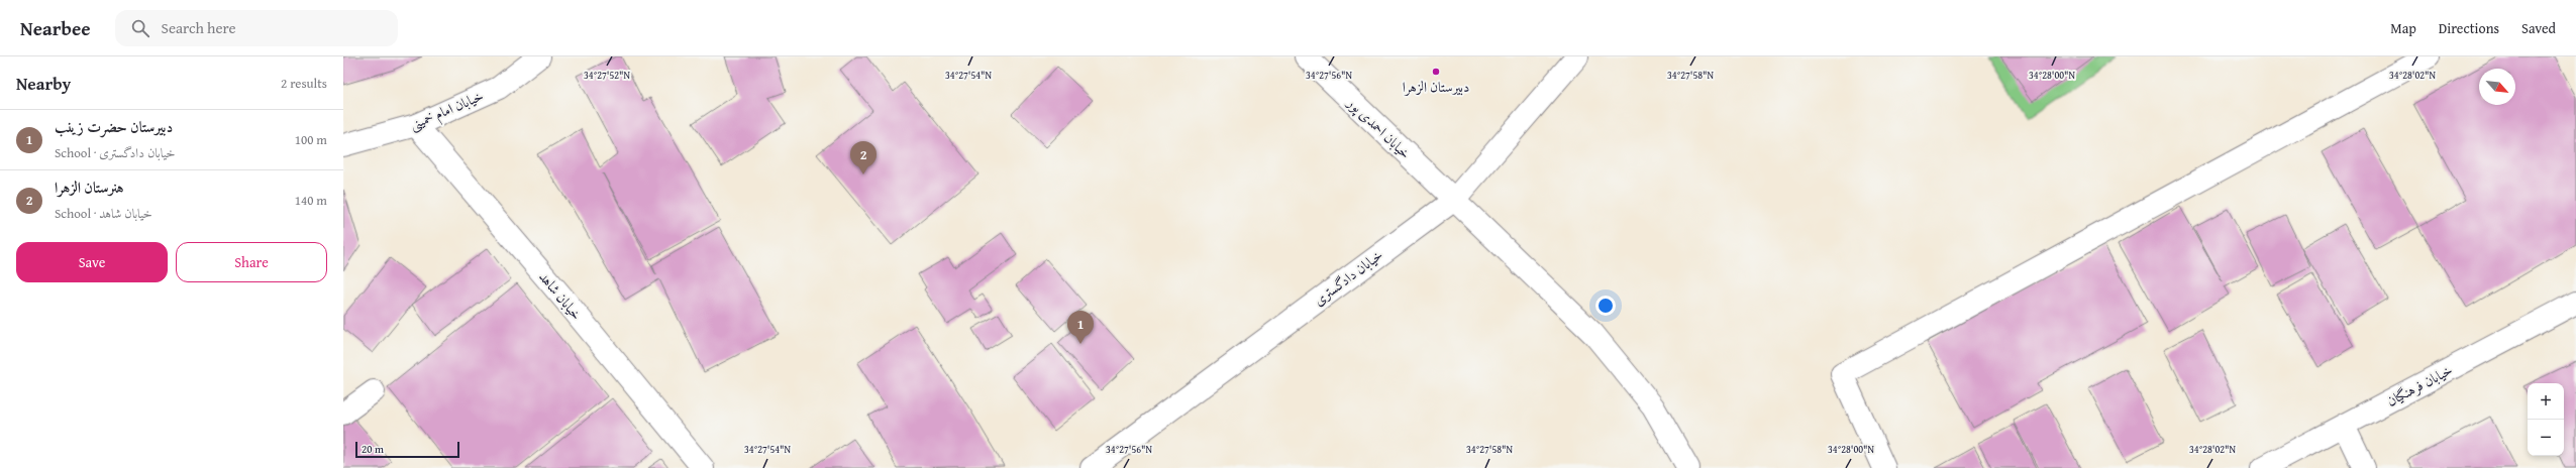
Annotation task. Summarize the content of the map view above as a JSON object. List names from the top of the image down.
{
  "streets": {
    "street": [
      "خیابان امام خمینی",
      "خیابان احمدی پور",
      "خیابان دادگستری",
      "خیابان شاهد",
      "خیابان فرهنگیان"
    ]
  },
  "crossings": [
    ["خیابان امام خمینی", "خیابان شاهد"],
    ["خیابان احمدی پور", "خیابان دادگستری"]
  ],
  "places": ["دبیرستان الزهرا"],
  "scale_bar": "20 m",
  "north": "bottom right",
  "page": {
    "header": "Nearbee",
    "search": "Search here",
    "nav": ["Map", "Directions", "Saved"],
    "heading": ["Nearby", "2 results"],
    "list": [
      {
        "mark": "1",
        "name": "دبیرستان حضرت زینب",
        "note": "School · خیابان دادگستری",
        "value": "100 m"
      },
      {
        "mark": "2",
        "name": "هنرستان الزهرا",
        "note": "School · خیابان شاهد",
        "value": "140 m"
      }
    ],
    "pins": ["2", "1"],
    "buttons": ["Save", "Share"],
    "map_buttons": ["+", "−"],
    "scale": "20 m"
  },
  "coordinates": [
    "34°27'52\"N",
    "34°27'54\"N",
    "34°27'56\"N",
    "34°27'58\"N",
    "34°28'00\"N",
    "34°28'02\"N"
  ]
}
